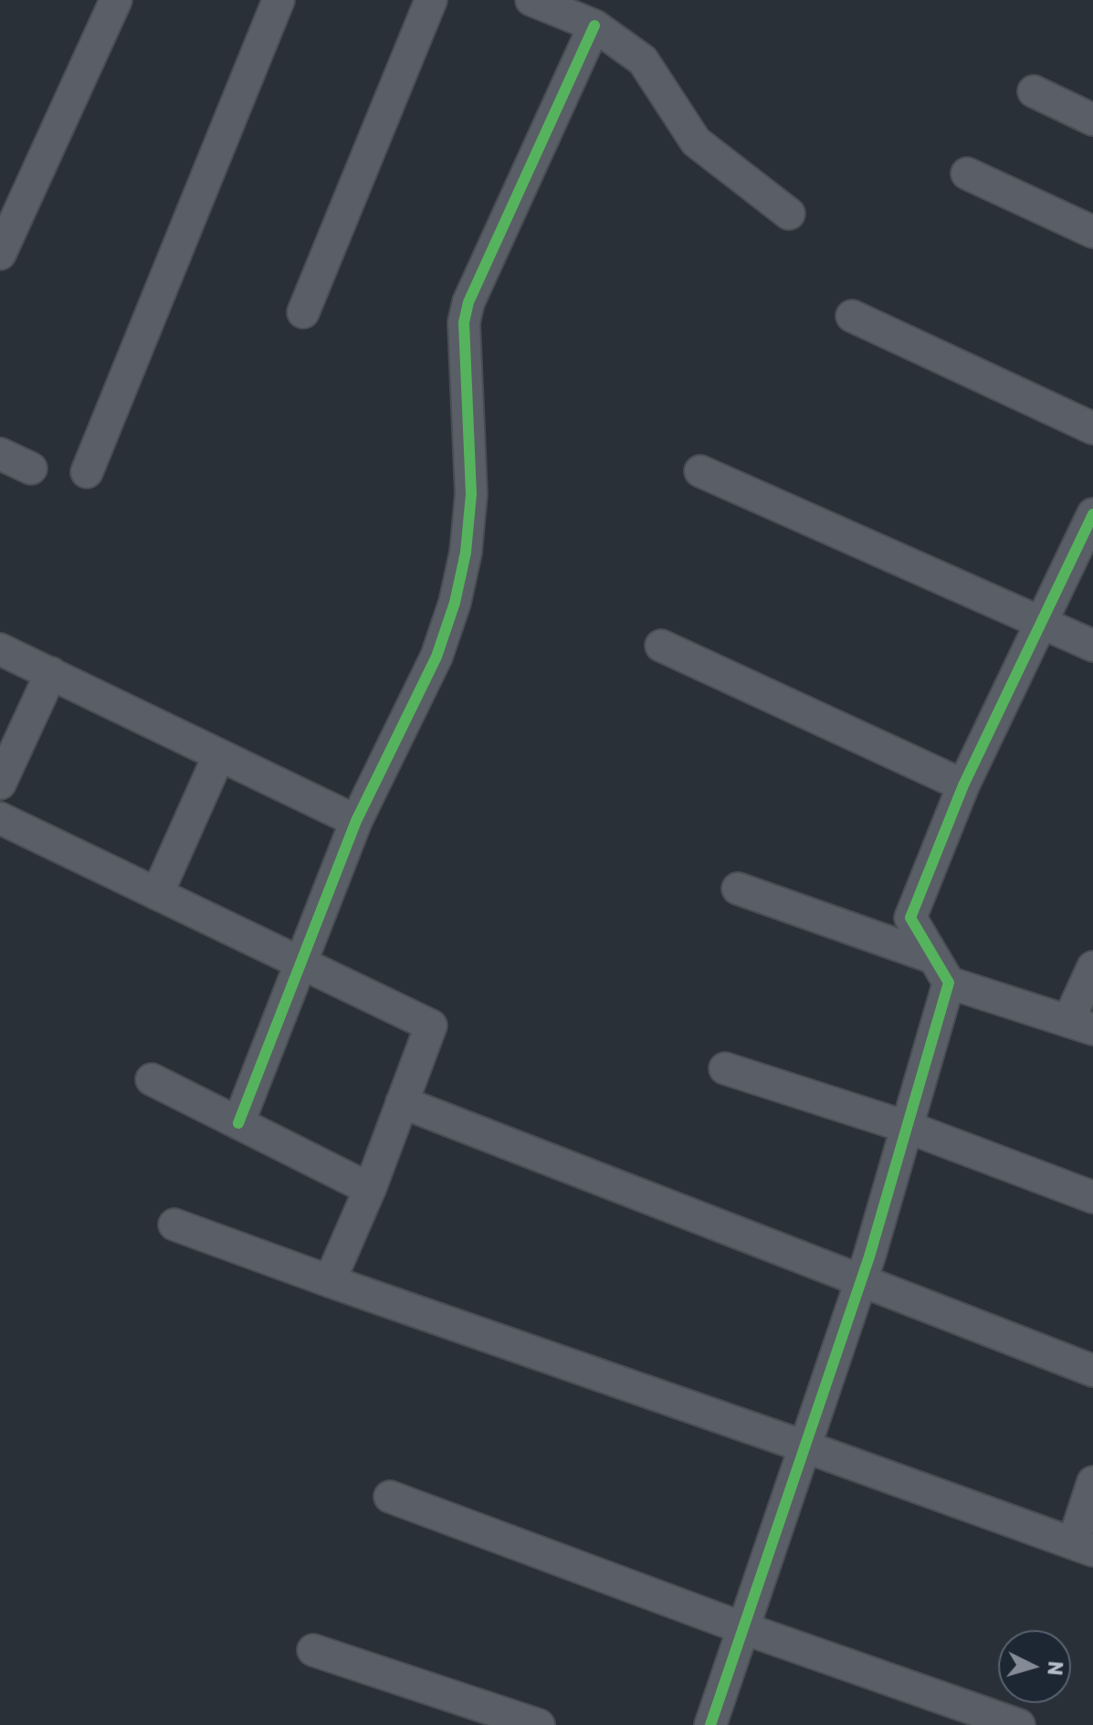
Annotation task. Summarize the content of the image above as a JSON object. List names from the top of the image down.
{
  "north": "right"
}
